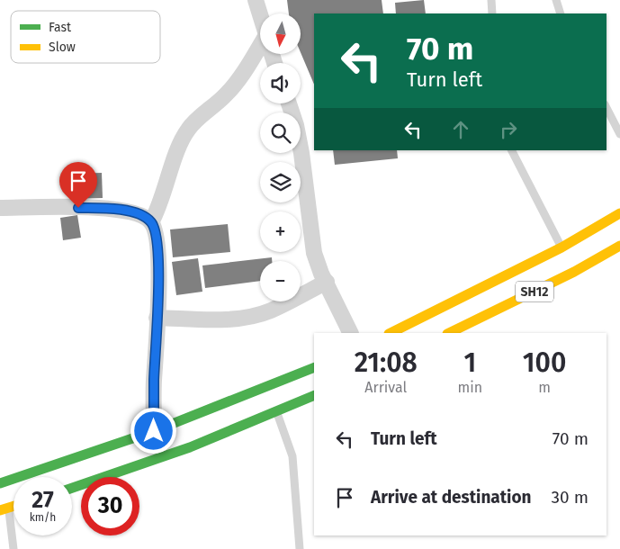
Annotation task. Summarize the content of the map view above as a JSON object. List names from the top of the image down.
{
  "streets": {
    "main road": ["SH12"]
  },
  "legend": ["Fast", "Slow"],
  "north": "bottom",
  "page": {
    "map_buttons": ["+", "−"],
    "turn": ["70 m", "Turn left"],
    "eta": [
      "21:08",
      "Arrival",
      "1",
      "min",
      "100",
      "m"
    ],
    "list": [
      {
        "name": "Turn left",
        "value": "70 m"
      },
      {
        "name": "Arrive at destination",
        "value": "30 m"
      }
    ],
    "speed": "27 km/h",
    "limit": "30"
  }
}
